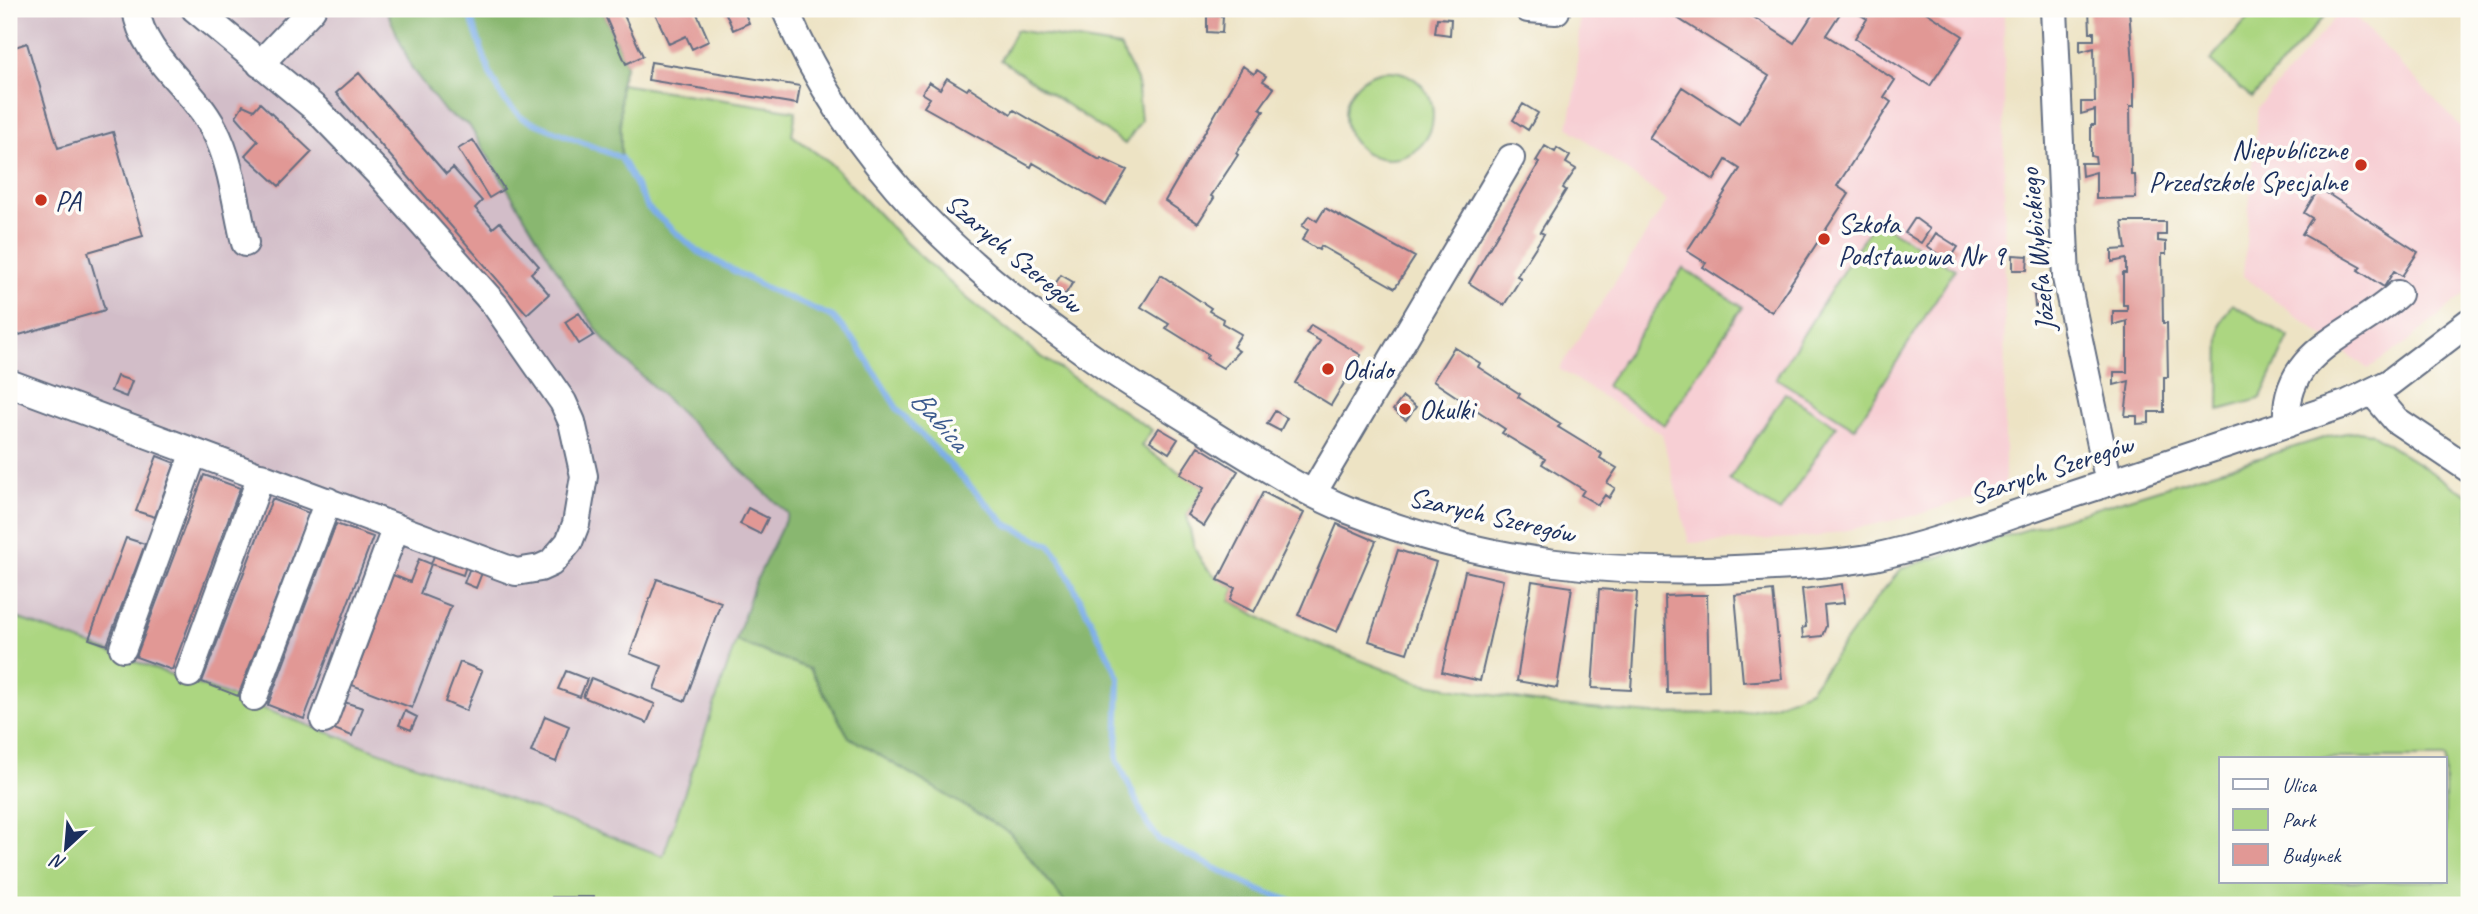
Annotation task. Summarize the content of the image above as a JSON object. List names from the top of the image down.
{
  "streets": {
    "street": ["Józefa Wybickiego", "Szarych Szeregów"]
  },
  "crossings": [
    ["Józefa Wybickiego", "Szarych Szeregów"]
  ],
  "water": ["Babica"],
  "places": [
    "Niepubliczne Przedszkole Specjalne",
    "PA",
    "Szkoła Podstawowa Nr 9",
    "Odido",
    "Okulki"
  ],
  "legend": ["Ulica", "Park", "Budynek"],
  "north": "bottom left"
}
